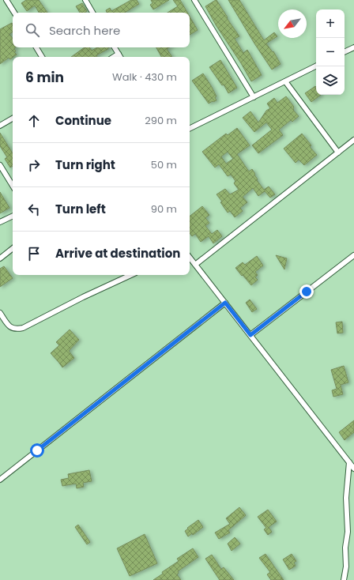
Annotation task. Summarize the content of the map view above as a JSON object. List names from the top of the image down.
{
  "north": "bottom left",
  "page": {
    "map_buttons": ["+", "−"],
    "search": "Search here",
    "heading": ["6 min", "Walk · 430 m"],
    "list": [
      ["Continue", "290 m"],
      ["Turn right", "50 m"],
      ["Turn left", "90 m"],
      "Arrive at destination"
    ]
  }
}
